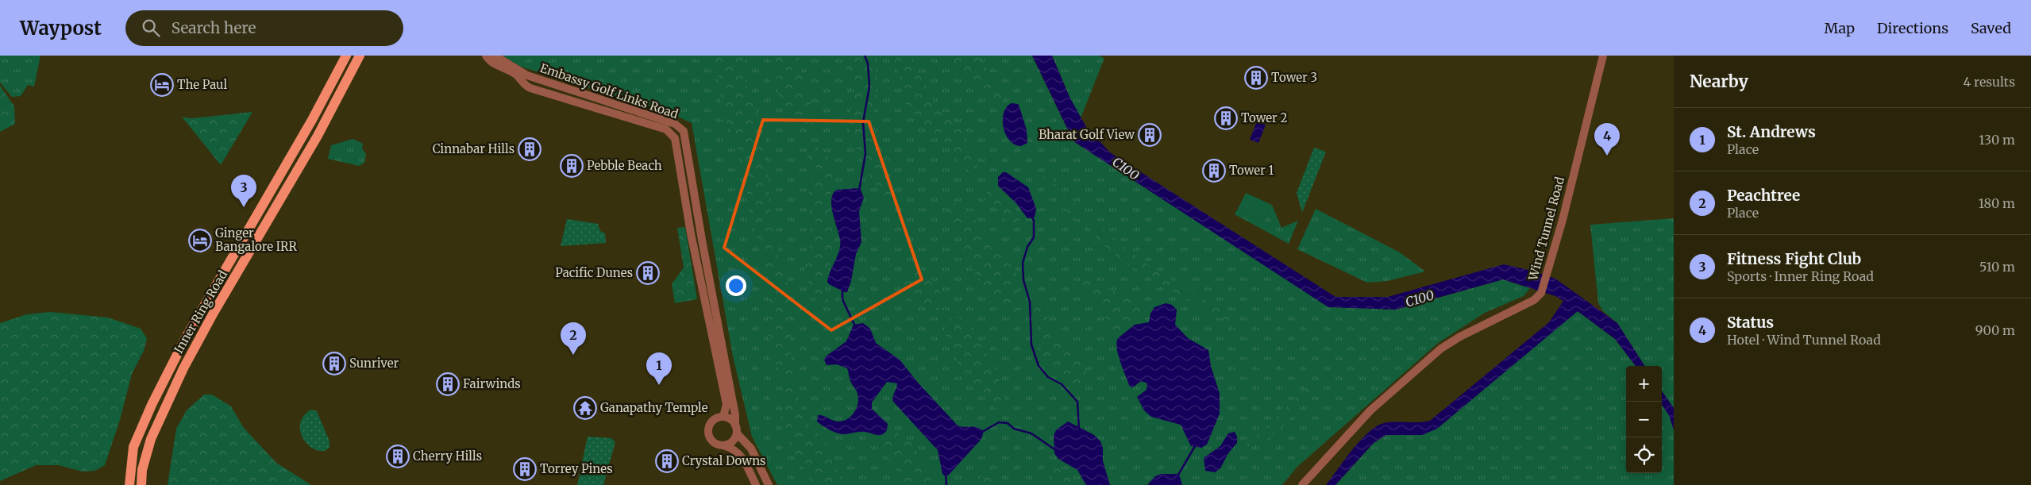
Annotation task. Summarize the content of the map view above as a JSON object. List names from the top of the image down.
{
  "streets": {
    "main road": ["Inner Ring Road"],
    "street": ["Embassy Golf Links Road", "Wind Tunnel Road"]
  },
  "water": ["C100"],
  "places": {
    "building": [
      "Tower 3",
      "Tower 2",
      "Bharat Golf View",
      "Cinnabar Hills",
      "Pebble Beach",
      "Tower 1",
      "Pacific Dunes",
      "Sunriver",
      "Fairwinds",
      "Cherry Hills",
      "Crystal Downs",
      "Torrey Pines"
    ],
    "hotel": ["The Paul", "Ginger Bangalore IRR"],
    "temple": ["Ganapathy Temple"]
  },
  "page": {
    "header": "Waypost",
    "search": "Search here",
    "nav": ["Map", "Directions", "Saved"],
    "heading": ["Nearby", "4 results"],
    "list": [
      {
        "mark": "1",
        "name": "St. Andrews",
        "note": "Place",
        "value": "130 m"
      },
      {
        "mark": "2",
        "name": "Peachtree",
        "note": "Place",
        "value": "180 m"
      },
      {
        "mark": "3",
        "name": "Fitness Fight Club",
        "note": "Sports · Inner Ring Road",
        "value": "510 m"
      },
      {
        "mark": "4",
        "name": "Status",
        "note": "Hotel · Wind Tunnel Road",
        "value": "900 m"
      }
    ],
    "pins": [
      "4",
      "3",
      "2",
      "1"
    ],
    "map_buttons": ["+", "−"]
  }
}
